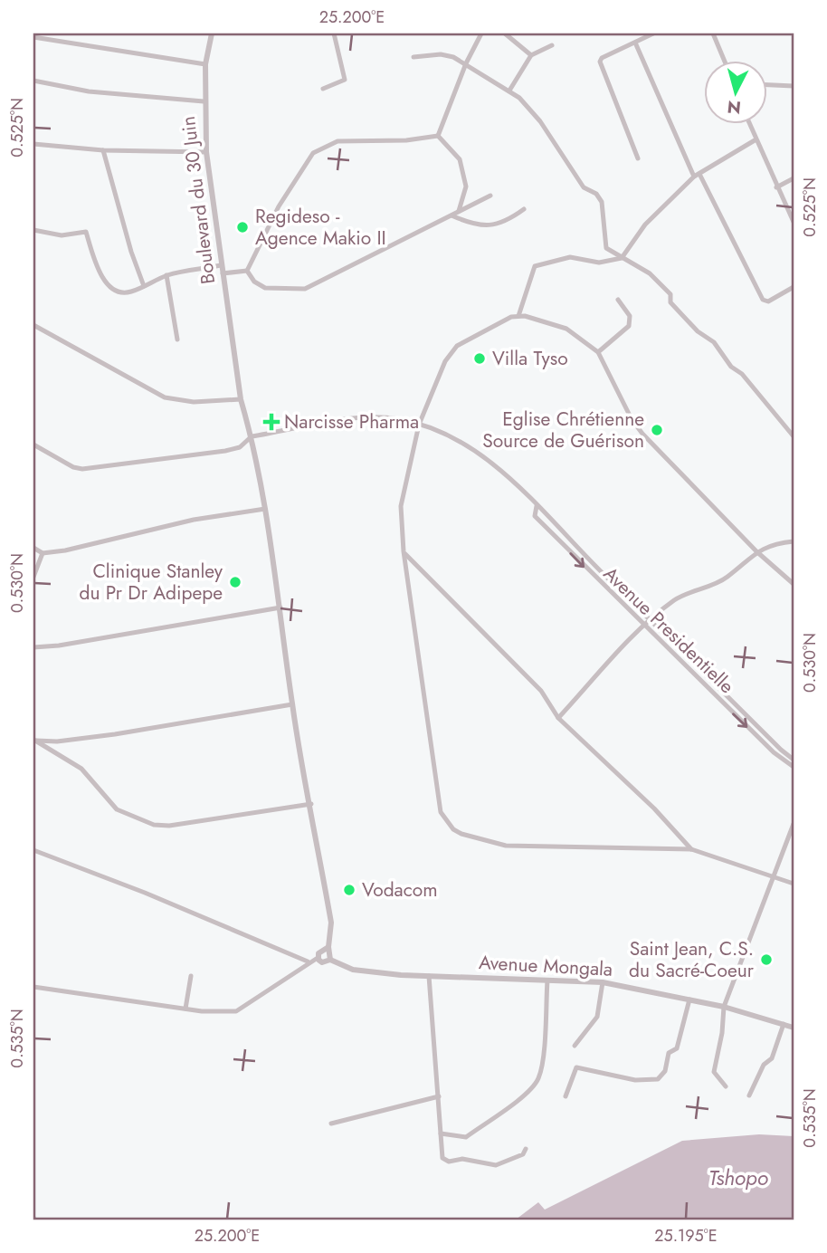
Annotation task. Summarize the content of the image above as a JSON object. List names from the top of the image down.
{
  "streets": {
    "street": ["Boulevard du 30 Juin", "Avenue Presidentielle", "Avenue Mongala"]
  },
  "crossings": [
    ["Boulevard du 30 Juin", "Avenue Presidentielle"],
    ["Boulevard du 30 Juin", "Avenue Mongala"]
  ],
  "water": ["Tshopo"],
  "places": {
    "other": [
      "Regideso - Agence Makio II",
      "Villa Tyso",
      "Eglise Chrétienne Source de Guérison",
      "Clinique Stanley du Pr Dr Adipepe",
      "Vodacom",
      "Saint Jean, C.S. du Sacré-Coeur"
    ],
    "health": ["Narcisse Pharma"]
  },
  "north": "bottom",
  "coordinates": [
    "25.200°E",
    "0.525°N",
    "0.530°N",
    "0.535°N",
    "25.195°E"
  ]
}
